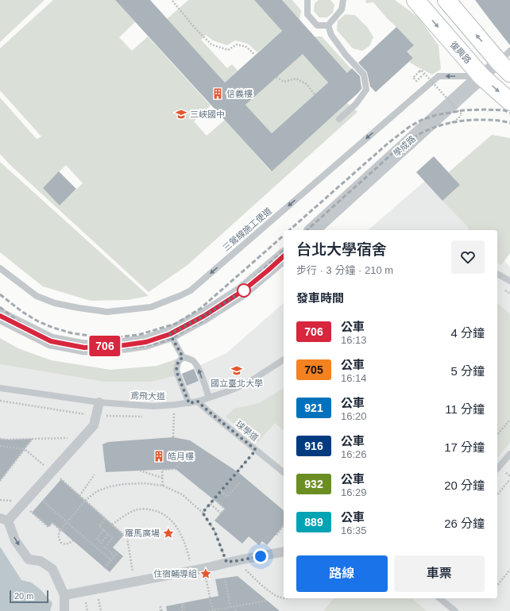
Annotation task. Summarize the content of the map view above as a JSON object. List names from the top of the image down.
{
  "streets": {
    "main road": ["復興路"],
    "street": ["學成路"],
    "lane": ["三鶯線施工便道", "鳶飛大道", "球學道"]
  },
  "crossings": [
    ["復興路", "學成路"],
    ["復興路", "三鶯線施工便道"],
    ["學成路", "三鶯線施工便道"],
    ["鳶飛大道", "球學道"]
  ],
  "one_way": ["三鶯線施工便道"],
  "places": {
    "building": ["信義樓", "皓月樓"],
    "school or university": ["三峽國中", "國立臺北大學"],
    "place": ["羅馬廣場", "住宿輔導組"]
  },
  "lines": ["bus line 706"],
  "scale_bar": "20 m",
  "page": {
    "on_map": "706",
    "heading": [
      ["台北大學宿舍", "步行 · 3 分鐘 · 210 m"],
      "發車時間"
    ],
    "list": [
      {
        "mark": "706",
        "name": "公車",
        "note": "16:13",
        "value": "4 分鐘"
      },
      {
        "mark": "705",
        "name": "公車",
        "note": "16:14",
        "value": "5 分鐘"
      },
      {
        "mark": "921",
        "name": "公車",
        "note": "16:20",
        "value": "11 分鐘"
      },
      {
        "mark": "916",
        "name": "公車",
        "note": "16:26",
        "value": "17 分鐘"
      },
      {
        "mark": "932",
        "name": "公車",
        "note": "16:29",
        "value": "20 分鐘"
      },
      {
        "mark": "889",
        "name": "公車",
        "note": "16:35",
        "value": "26 分鐘"
      }
    ],
    "buttons": ["路線", "車票"],
    "scale": "20 m"
  }
}
